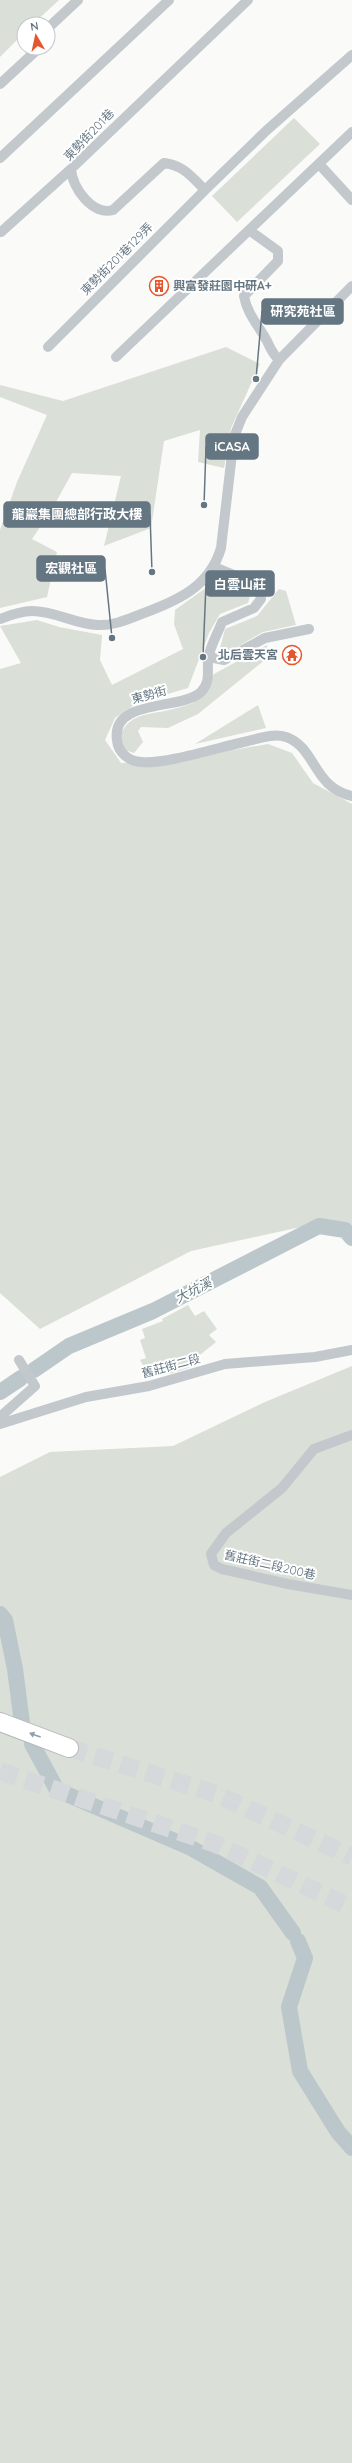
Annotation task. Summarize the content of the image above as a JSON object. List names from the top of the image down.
{
  "streets": {
    "street": [
      "東勢街201巷",
      "東勢街201巷129弄",
      "東勢街",
      "舊莊街二段",
      "舊莊街二段200巷"
    ]
  },
  "crossings": [
    ["東勢街201巷", "東勢街201巷129弄"]
  ],
  "water": ["大坑溪"],
  "places": {
    "building": ["興富發莊園中研A+"],
    "other": [
      "研究苑社區",
      "iCASA",
      "龍巖集團總部行政大樓",
      "宏觀社區",
      "白雲山莊"
    ],
    "temple": ["北后雲天宮"]
  },
  "north": "top"
}
